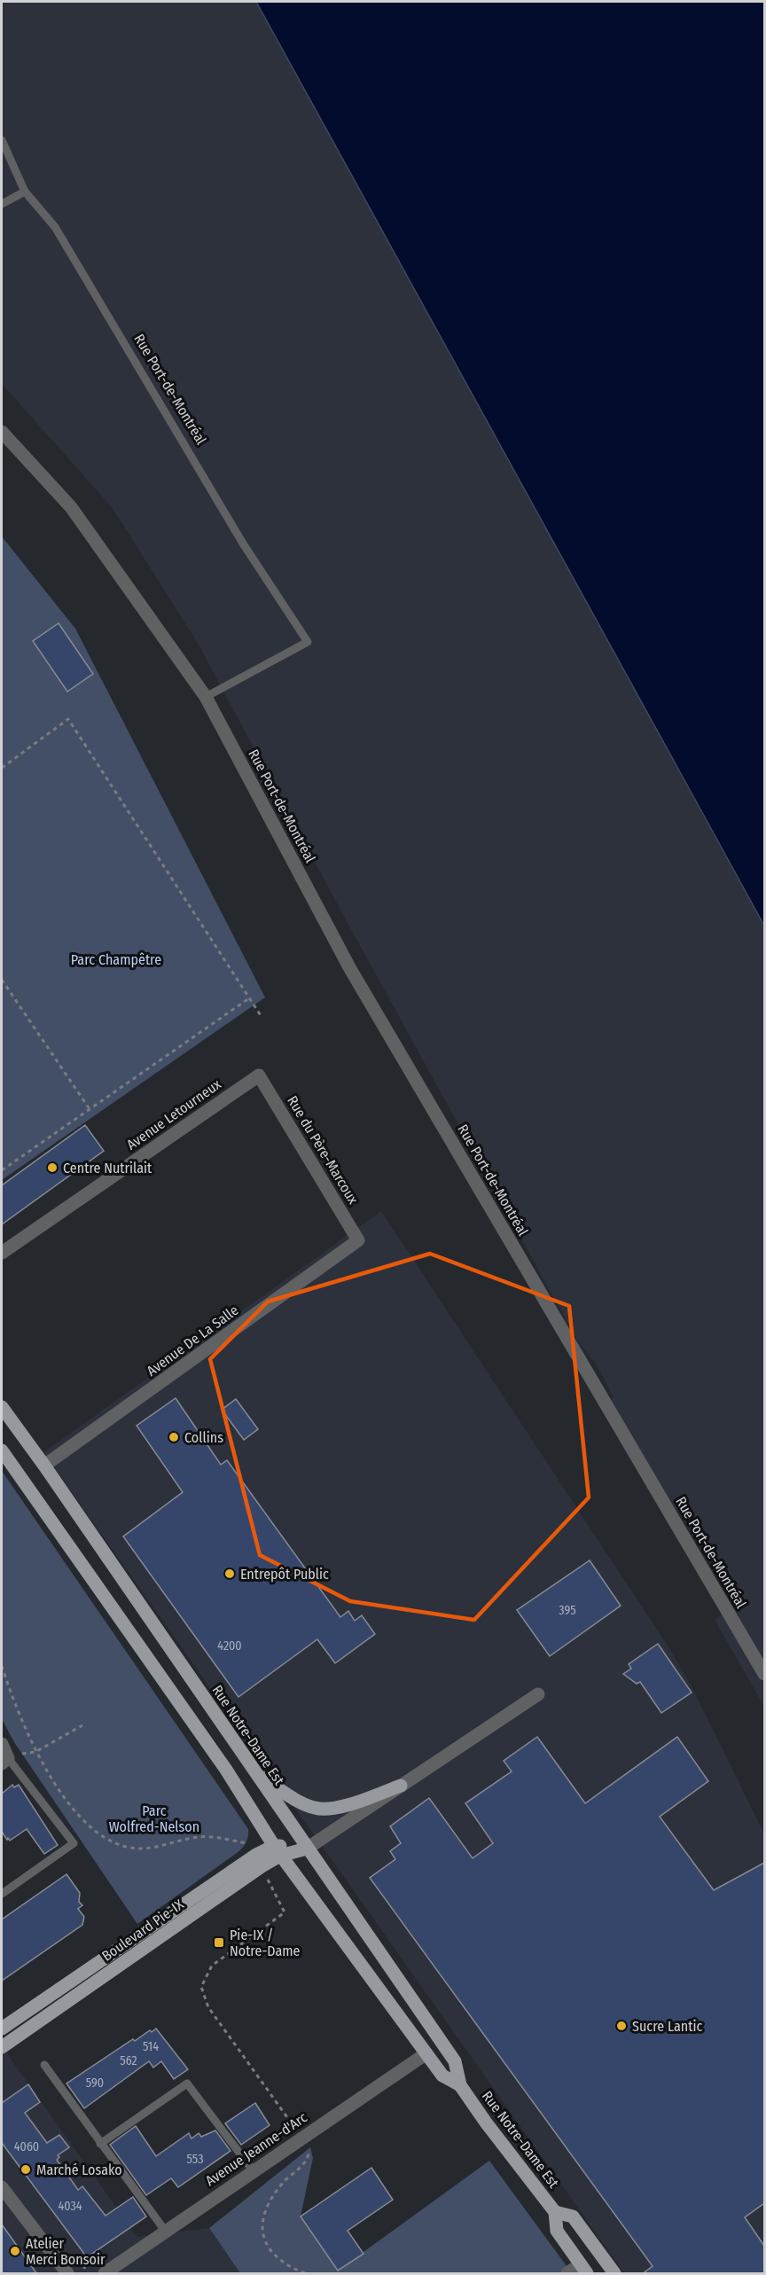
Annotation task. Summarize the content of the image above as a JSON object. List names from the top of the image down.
{
  "streets": {
    "main road": ["Rue Notre-Dame Est", "Boulevard Pie-IX"],
    "street": [
      "Rue Port-de-Montréal",
      "Avenue Letourneux",
      "Rue du Père-Marcoux",
      "Avenue De La Salle",
      "Avenue Jeanne-d'Arc"
    ]
  },
  "crossings": [
    ["Avenue Letourneux", "Rue du Père-Marcoux"],
    ["Rue du Père-Marcoux", "Avenue De La Salle"],
    ["Avenue De La Salle", "Rue Notre-Dame Est"],
    ["Rue Notre-Dame Est", "Boulevard Pie-IX"],
    ["Rue Notre-Dame Est", "Avenue Jeanne-d'Arc"]
  ],
  "parks": ["Parc Champêtre", "Parc Wolfred-Nelson"],
  "places": {
    "other": [
      "Centre Nutrilait",
      "Collins",
      "Entrepôt Public",
      "Sucre Lantic",
      "Marché Losako",
      "Atelier Merci Bonsoir"
    ],
    "transit": ["Pie-IX / Notre-Dame"]
  },
  "house_numbers": [
    "395",
    "4200",
    "514",
    "562",
    "590",
    "4060",
    "553",
    "4034"
  ]
}
